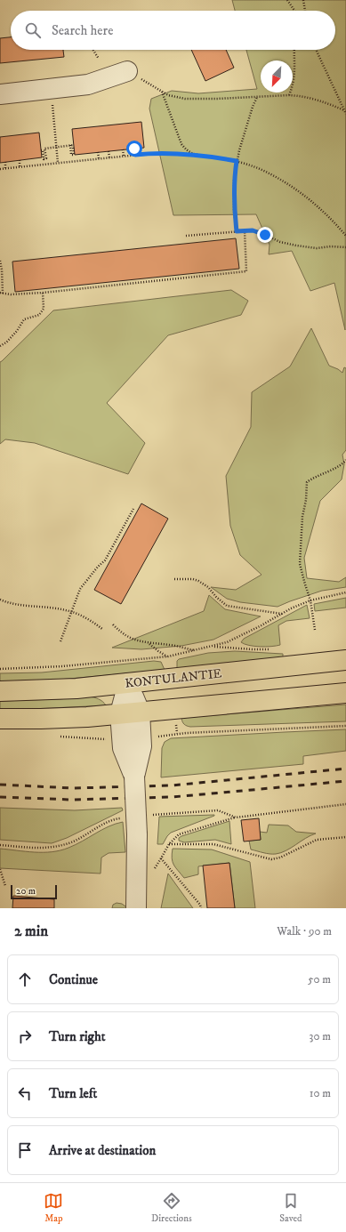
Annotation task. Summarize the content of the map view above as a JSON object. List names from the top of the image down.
{
  "streets": {
    "main road": ["KONTULANTIE"]
  },
  "scale_bar": "20 m",
  "north": "bottom left",
  "page": {
    "search": "Search here",
    "scale": "20 m",
    "heading": ["2 min", "Walk · 90 m"],
    "list": [
      ["Continue", "50 m"],
      ["Turn right", "30 m"],
      ["Turn left", "10 m"],
      "Arrive at destination"
    ],
    "nav": ["Map", "Directions", "Saved"]
  }
}
